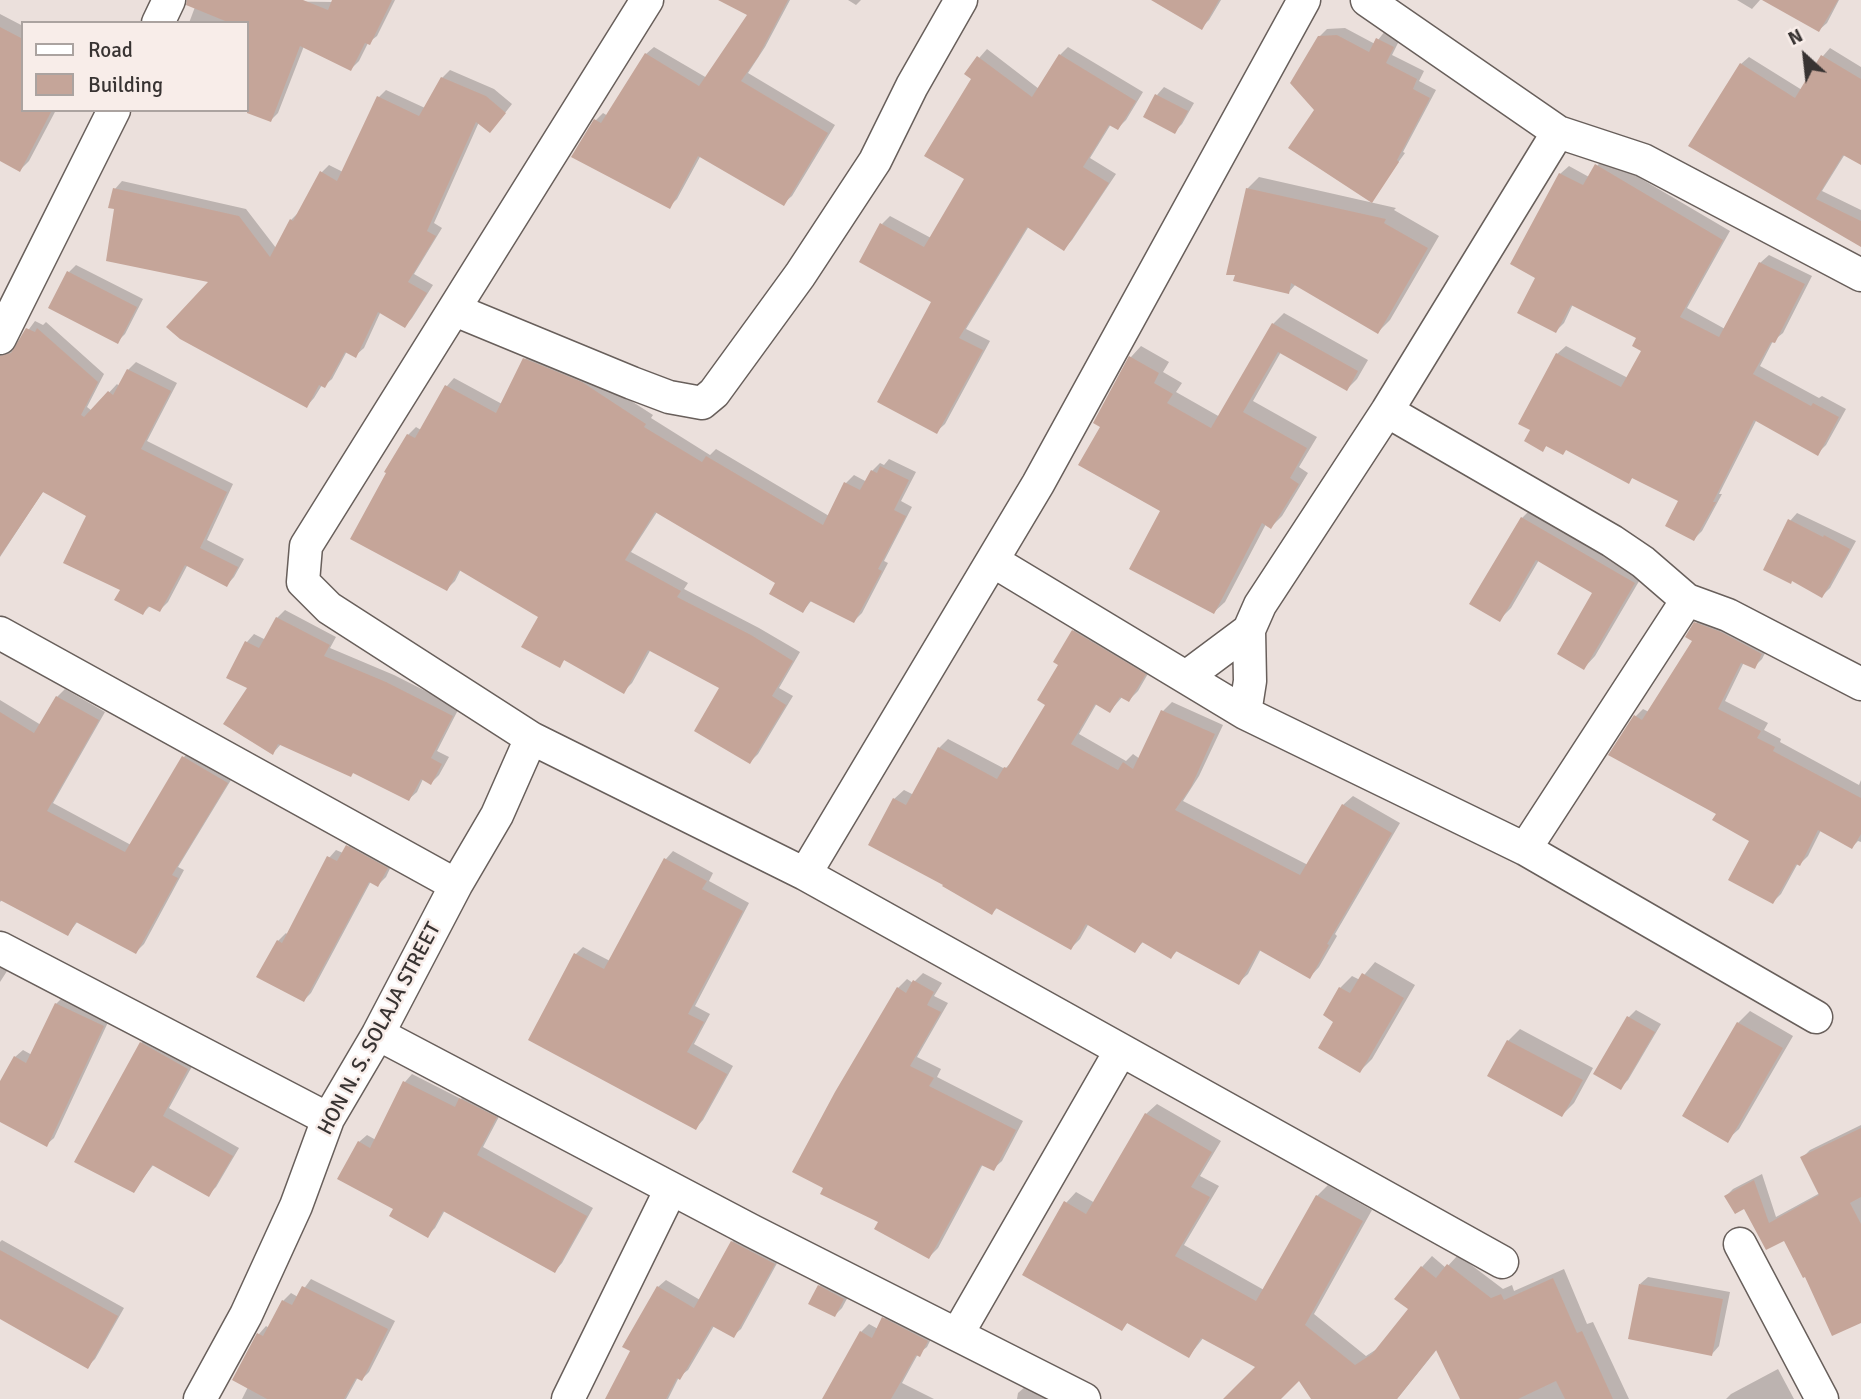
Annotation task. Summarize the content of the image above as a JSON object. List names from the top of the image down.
{
  "streets": {
    "street": ["HON N. S. SOLAJA STREET"]
  },
  "legend": ["Road", "Building"],
  "north": "top left"
}
